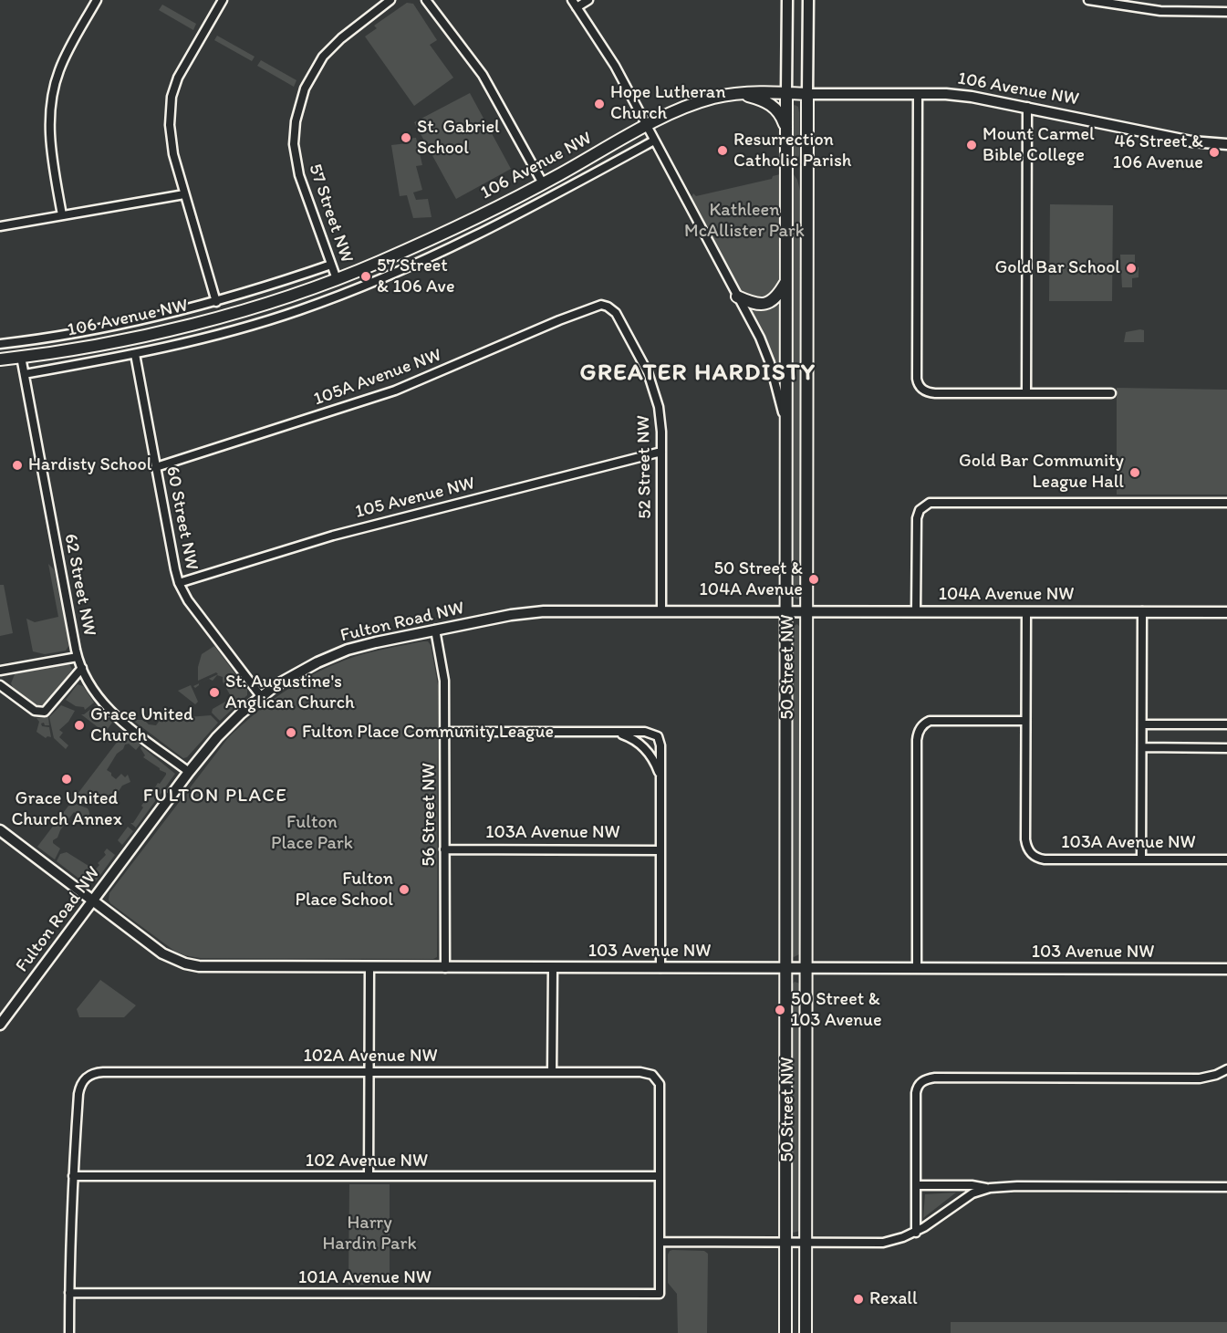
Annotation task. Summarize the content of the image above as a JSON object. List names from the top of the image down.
{
  "streets": {
    "main road": ["106 Avenue NW", "50 Street NW"],
    "street": [
      "57 Street NW",
      "105A Avenue NW",
      "52 Street NW",
      "105 Avenue NW",
      "60 Street NW",
      "62 Street NW",
      "104A Avenue NW",
      "Fulton Road NW",
      "56 Street NW",
      "103A Avenue NW",
      "103 Avenue NW",
      "102A Avenue NW",
      "102 Avenue NW",
      "101A Avenue NW"
    ]
  },
  "crossings": [
    ["106 Avenue NW", "57 Street NW"],
    ["106 Avenue NW", "60 Street NW"],
    ["106 Avenue NW", "62 Street NW"],
    ["106 Avenue NW", "50 Street NW"],
    ["105A Avenue NW", "52 Street NW"],
    ["105A Avenue NW", "60 Street NW"],
    ["52 Street NW", "105 Avenue NW"],
    ["52 Street NW", "Fulton Road NW"],
    ["105 Avenue NW", "60 Street NW"],
    ["60 Street NW", "Fulton Road NW"],
    ["62 Street NW", "Fulton Road NW"],
    ["104A Avenue NW", "Fulton Road NW"],
    ["104A Avenue NW", "50 Street NW"],
    ["Fulton Road NW", "50 Street NW"],
    ["Fulton Road NW", "56 Street NW"],
    ["Fulton Road NW", "103 Avenue NW"],
    ["50 Street NW", "103 Avenue NW"],
    ["56 Street NW", "103A Avenue NW"],
    ["56 Street NW", "103 Avenue NW"],
    ["102A Avenue NW", "102 Avenue NW"]
  ],
  "districts": ["GREATER HARDISTY", "FULTON PLACE"],
  "parks": ["Kathleen McAllister Park", "Fulton Place Park", "Harry Hardin Park"],
  "places": [
    "Hope Lutheran Church",
    "St. Gabriel School",
    "Mount Carmel Bible College",
    "Resurrection Catholic Parish",
    "46 Street & 106 Avenue",
    "Gold Bar School",
    "57 Street & 106 Ave",
    "Hardisty School",
    "Gold Bar Community League Hall",
    "50 Street & 104A Avenue",
    "St. Augustine's Anglican Church",
    "Grace United Church",
    "Fulton Place Community League",
    "Grace United Church Annex",
    "Fulton Place School",
    "50 Street & 103 Avenue",
    "Rexall"
  ]
}
